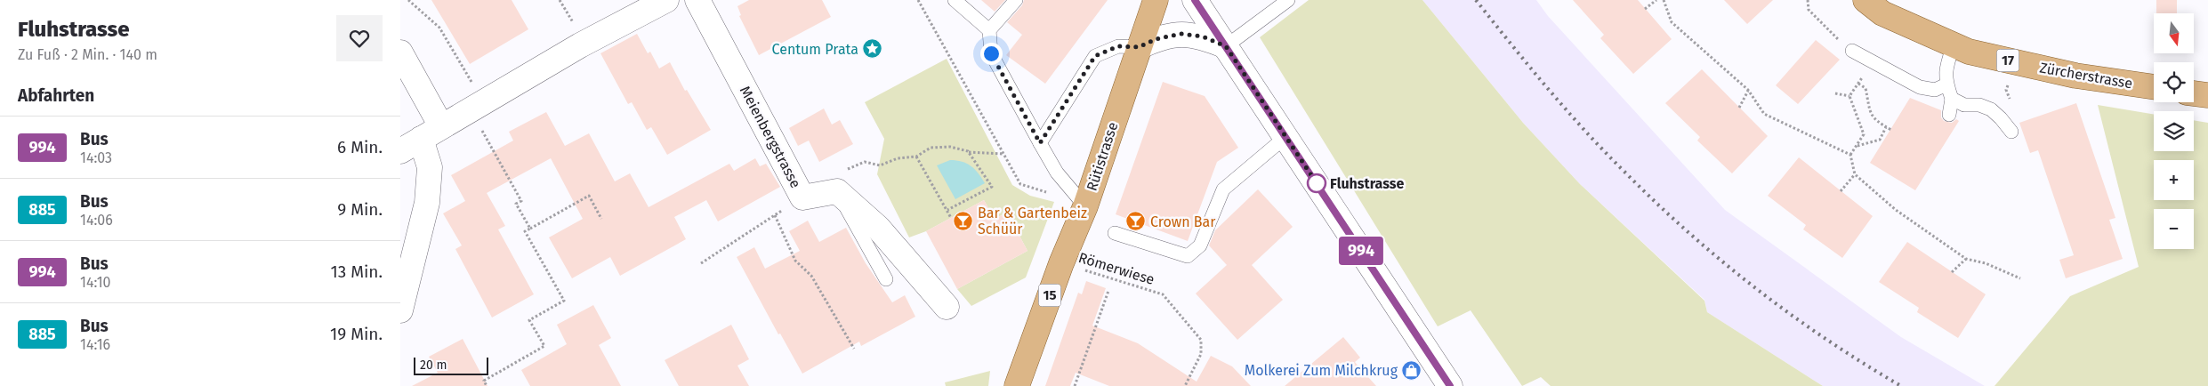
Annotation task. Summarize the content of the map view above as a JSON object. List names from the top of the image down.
{
  "streets": {
    "main road": [
      "17",
      "Zürcherstrasse",
      "Rütistrasse",
      "15"
    ],
    "street": ["Meienbergstrasse"],
    "path": ["Römerwiese"]
  },
  "crossings": [
    ["Rütistrasse", "Römerwiese"]
  ],
  "places": {
    "place": ["Centum Prata"],
    "other": ["Fluhstrasse"],
    "bar": ["Bar & Gartenbeiz Schüür", "Crown Bar"],
    "shop": ["Molkerei Zum Milchkrug"]
  },
  "lines": ["bus line 994"],
  "scale_bar": "20 m",
  "north": "bottom",
  "page": {
    "heading": [
      ["Fluhstrasse", "Zu Fuß · 2 Min. · 140 m"],
      "Abfahrten"
    ],
    "on_map": "994",
    "map_buttons": ["+", "−"],
    "list": [
      {
        "mark": "994",
        "name": "Bus",
        "note": "14:03",
        "value": "6 Min."
      },
      {
        "mark": "885",
        "name": "Bus",
        "note": "14:06",
        "value": "9 Min."
      },
      {
        "mark": "994",
        "name": "Bus",
        "note": "14:10",
        "value": "13 Min."
      },
      {
        "mark": "885",
        "name": "Bus",
        "note": "14:16",
        "value": "19 Min."
      }
    ],
    "scale": "20 m"
  }
}
